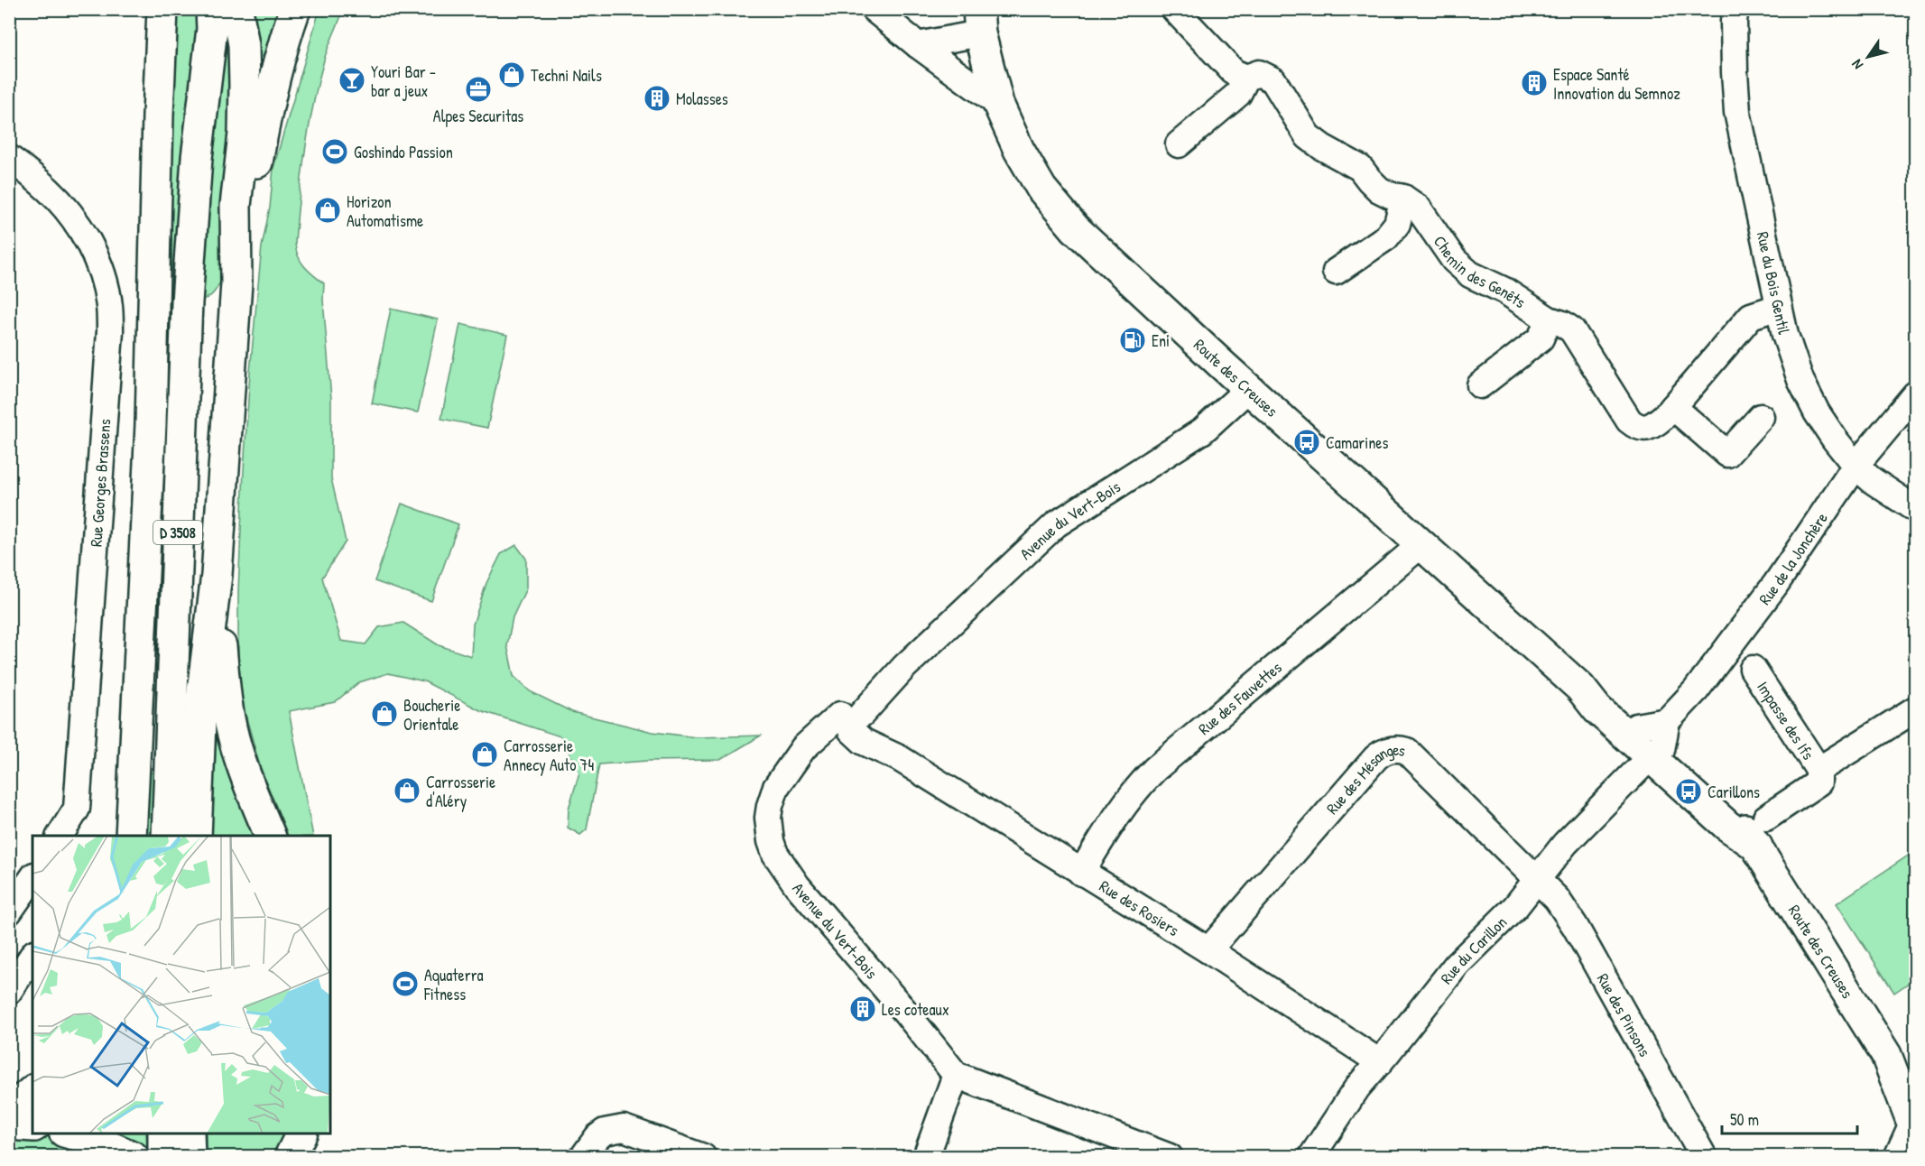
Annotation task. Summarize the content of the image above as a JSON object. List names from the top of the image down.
{
  "streets": {
    "main road": ["Route des Creuses", "D 3508"],
    "street": [
      "Chemin des Genêts",
      "Rue du Bois Gentil",
      "Rue Georges Brassens",
      "Avenue du Vert-Bois",
      "Rue de la Jonchère",
      "Rue des Fauvettes",
      "Impasse des Ifs",
      "Rue des Mésanges",
      "Rue des Rosiers",
      "Rue du Carillon",
      "Rue des Pinsons"
    ]
  },
  "crossings": [
    ["Chemin des Genêts", "Rue du Bois Gentil"],
    ["Rue du Bois Gentil", "Rue de la Jonchère"],
    ["Route des Creuses", "Avenue du Vert-Bois"],
    ["Route des Creuses", "Rue des Fauvettes"],
    ["Route des Creuses", "Rue du Carillon"],
    ["Avenue du Vert-Bois", "Rue des Rosiers"],
    ["Rue des Fauvettes", "Rue des Rosiers"],
    ["Rue des Mésanges", "Rue des Rosiers"],
    ["Rue des Mésanges", "Rue du Carillon"],
    ["Rue des Mésanges", "Rue des Pinsons"],
    ["Rue des Rosiers", "Rue du Carillon"],
    ["Rue du Carillon", "Rue des Pinsons"]
  ],
  "places": {
    "shop": [
      "Techni Nails",
      "Horizon Automatisme",
      "Boucherie Orientale",
      "Carrosserie Annecy Auto 74",
      "Carrosserie d'Aléry"
    ],
    "bar": ["Youri Bar - bar a jeux"],
    "building": ["Espace Santé Innovation du Semnoz", "Molasses", "Les coteaux"],
    "office": ["Alpes Securitas"],
    "sports": ["Goshindo Passion", "Aquaterra Fitness"],
    "fuel station": ["Eni"],
    "bus stop": ["Camarines", "Carillons"]
  },
  "scale_bar": "50 m",
  "north": "bottom left"
}
